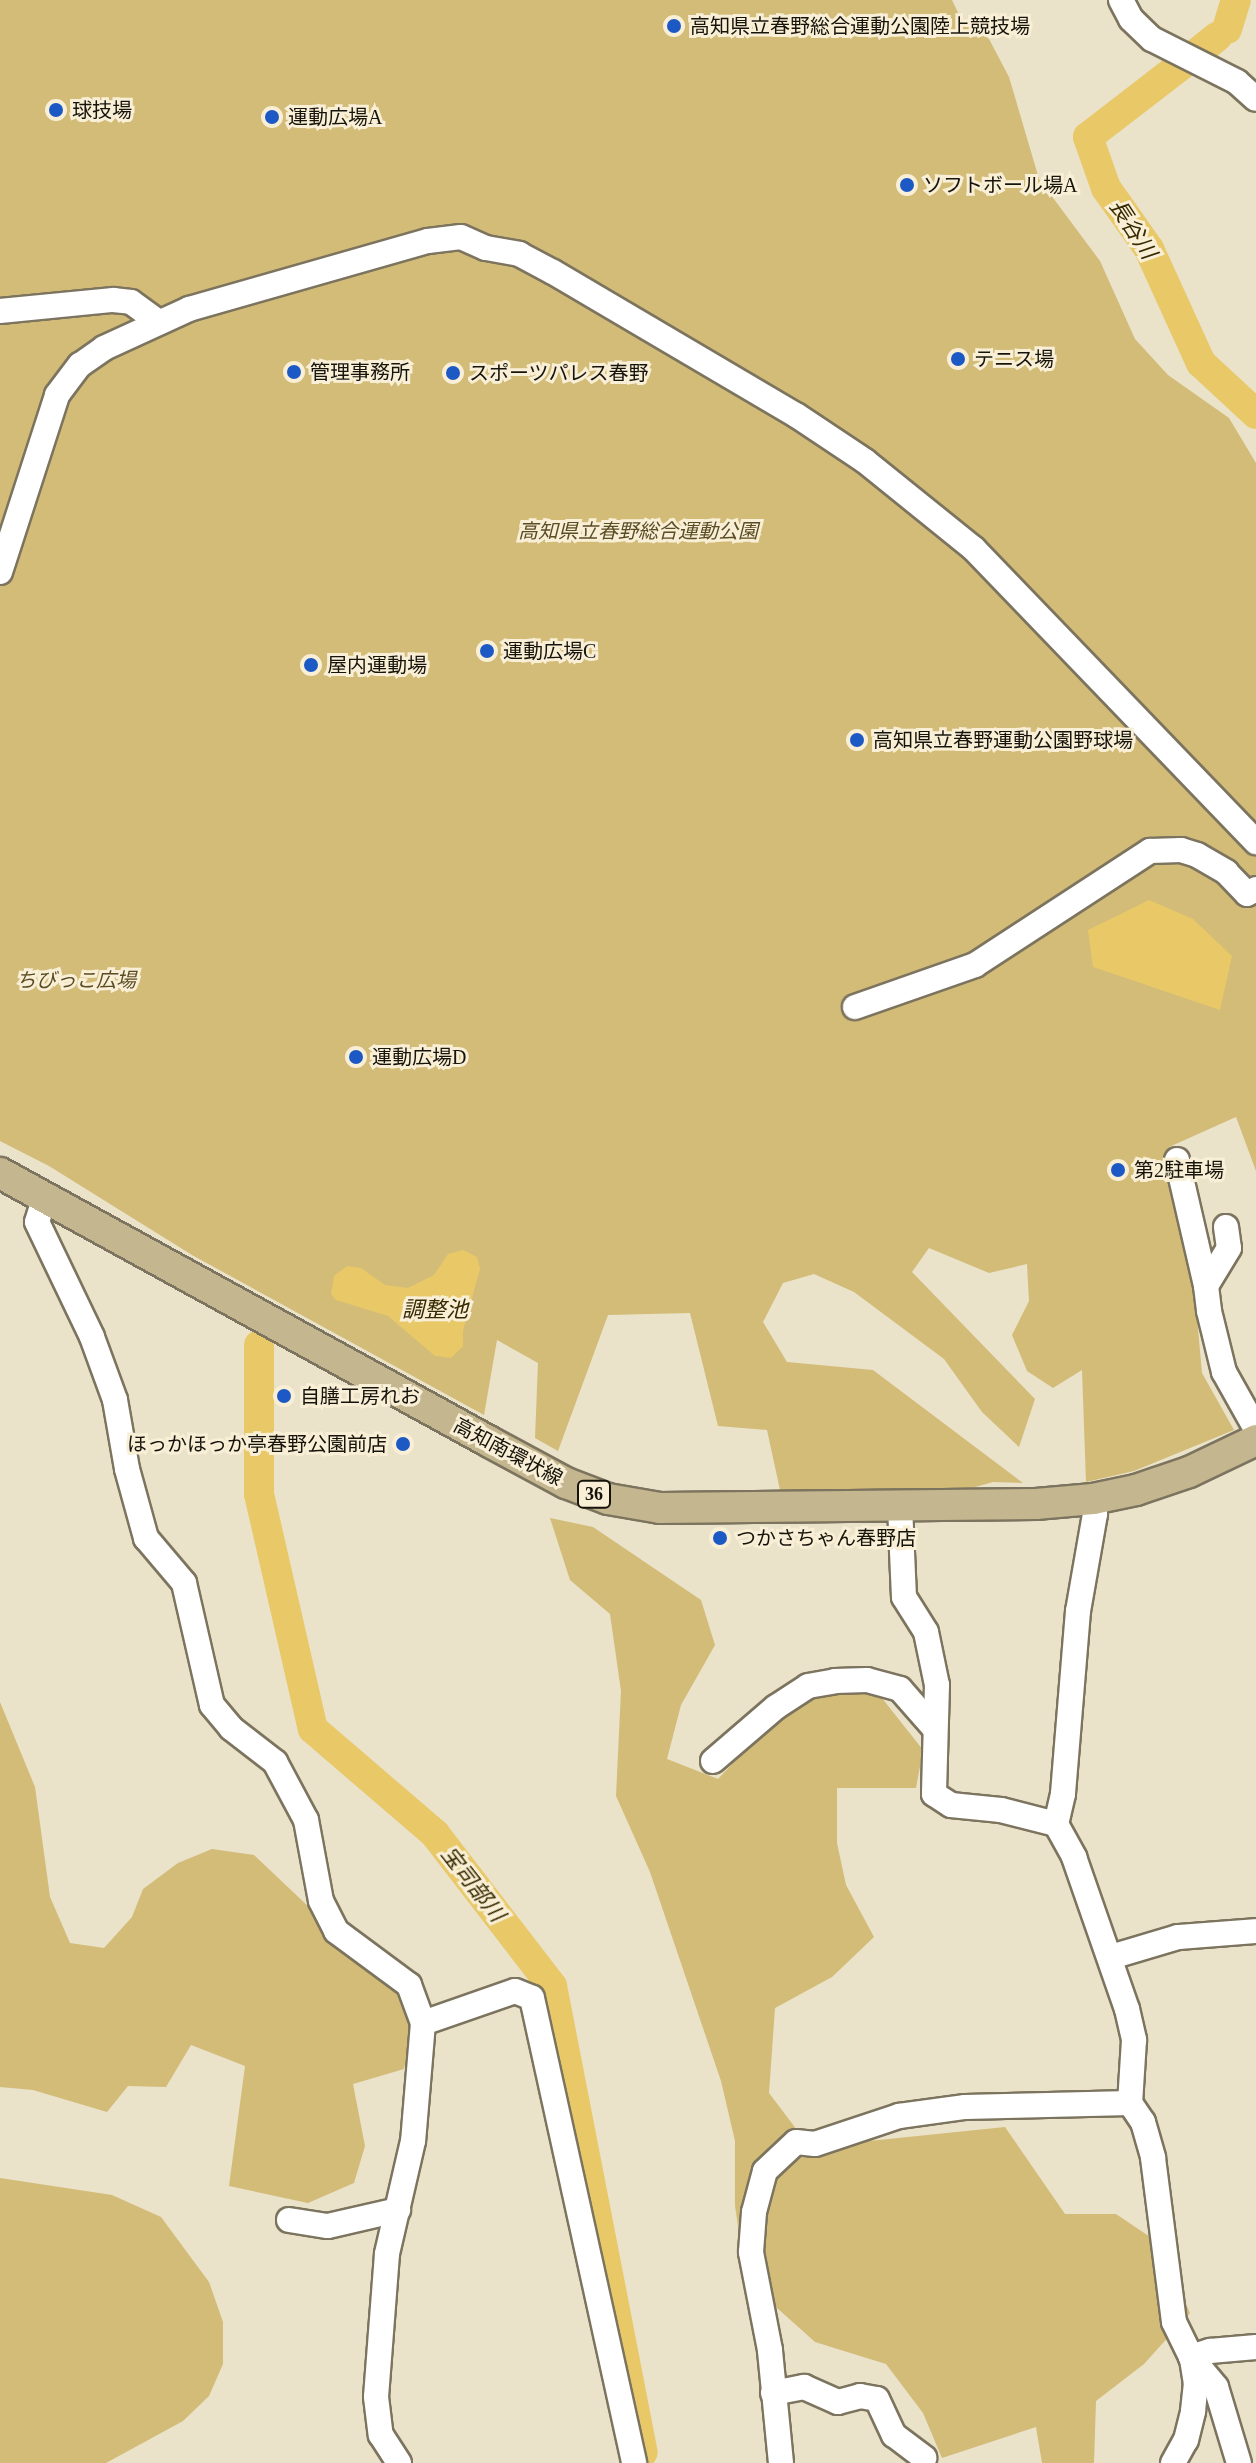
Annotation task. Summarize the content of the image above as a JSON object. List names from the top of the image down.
{
  "streets": {
    "main road": ["高知南環状線", "36"]
  },
  "water": ["長谷川", "調整池", "宝司部川"],
  "parks": ["高知県立春野総合運動公園", "ちびっこ広場"],
  "places": [
    "高知県立春野総合運動公園陸上競技場",
    "球技場",
    "運動広場A",
    "ソフトボール場A",
    "テニス場",
    "管理事務所",
    "スポーツパレス春野",
    "運動広場C",
    "屋内運動場",
    "高知県立春野運動公園野球場",
    "運動広場D",
    "第2駐車場",
    "自膳工房れお",
    "ほっかほっか亭春野公園前店",
    "つかさちゃん春野店"
  ]
}
